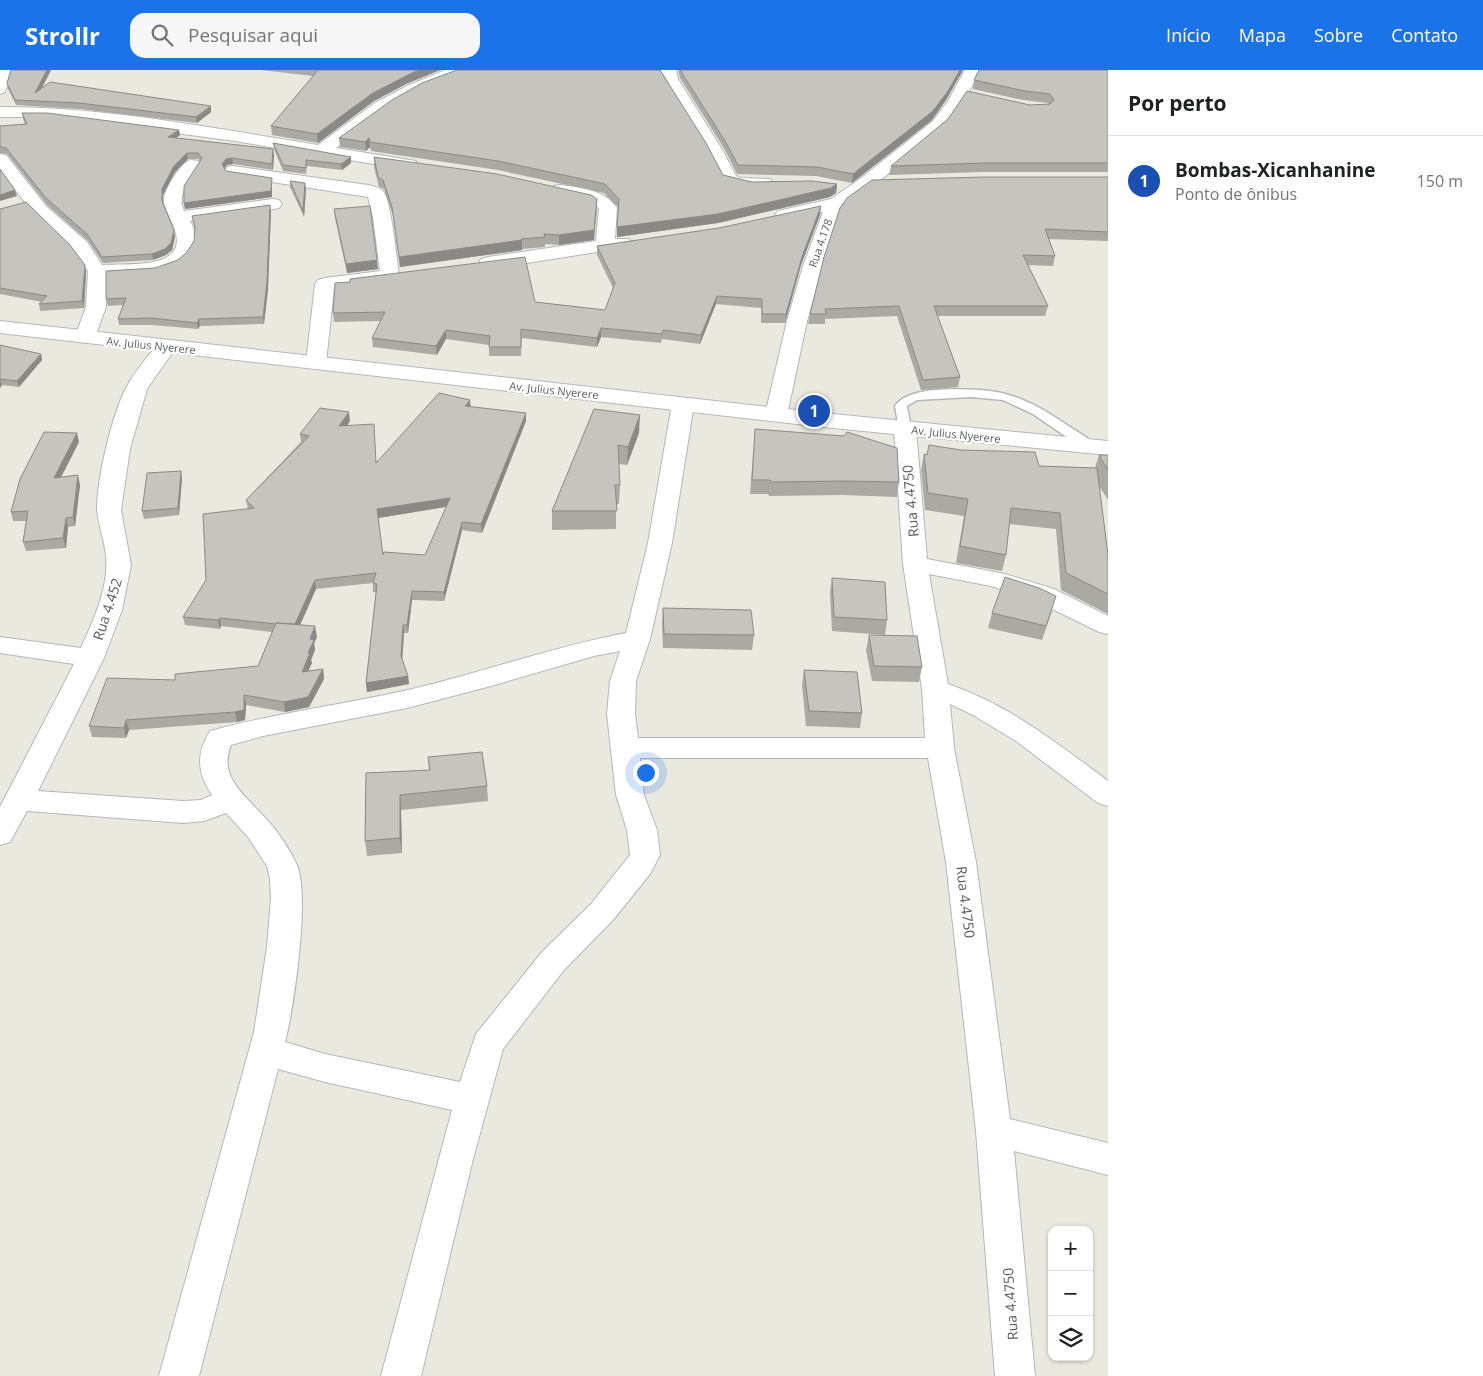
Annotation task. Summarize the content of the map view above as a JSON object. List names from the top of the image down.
{
  "streets": {
    "street": [
      "Rua 4.178",
      "Av. Julius Nyerere",
      "Rua 4.4750",
      "Rua 4.452"
    ]
  },
  "crossings": [
    ["Rua 4.178", "Av. Julius Nyerere"],
    ["Av. Julius Nyerere", "Rua 4.4750"],
    ["Av. Julius Nyerere", "Rua 4.452"]
  ],
  "page": {
    "header": "Strollr",
    "search": "Pesquisar aqui",
    "nav": [
      "Início",
      "Mapa",
      "Sobre",
      "Contato"
    ],
    "heading": "Por perto",
    "list": [
      {
        "mark": "1",
        "name": "Bombas-Xicanhanine",
        "note": "Ponto de ônibus",
        "value": "150 m"
      }
    ],
    "pins": "1",
    "map_buttons": ["+", "−"]
  }
}
